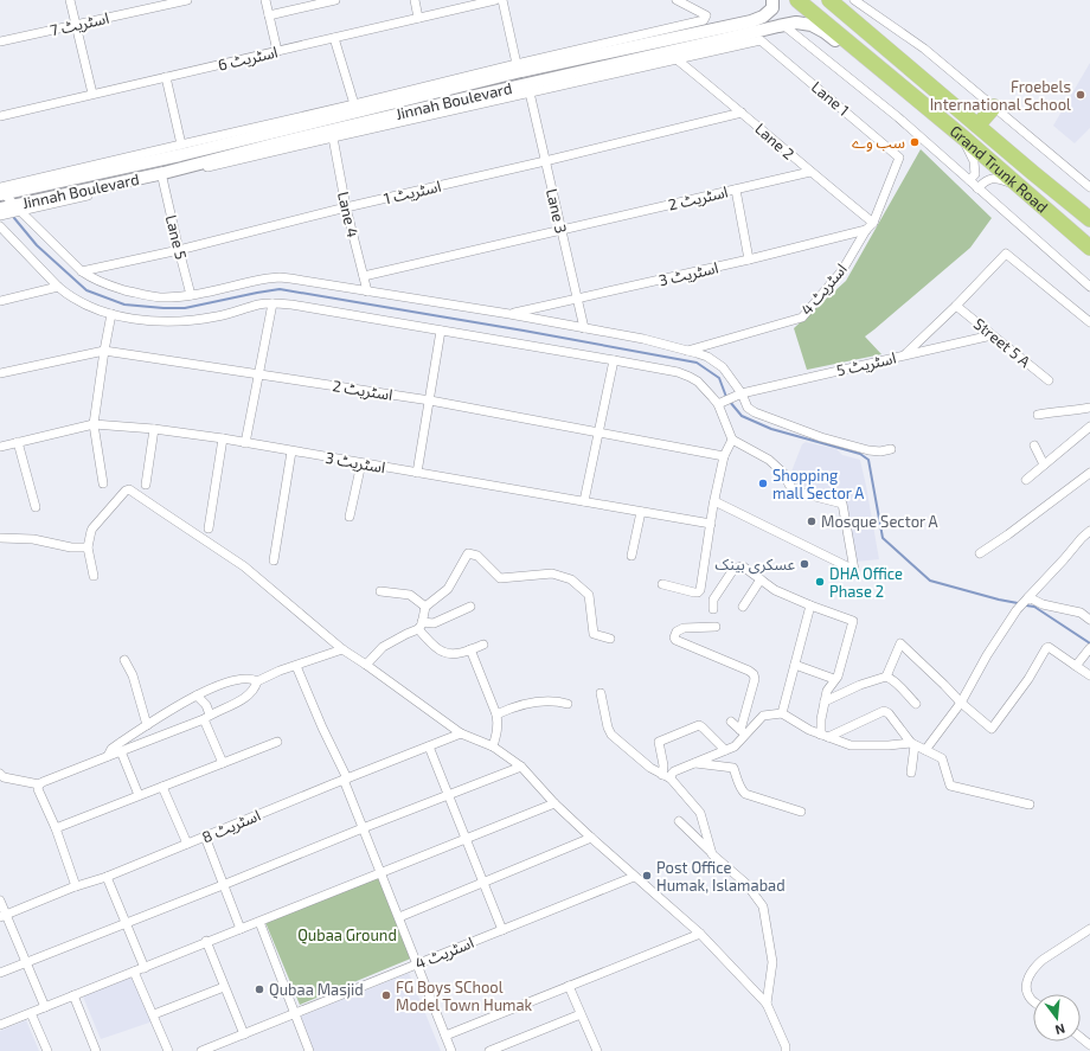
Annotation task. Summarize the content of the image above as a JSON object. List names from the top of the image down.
{
  "streets": {
    "highway": ["Grand Trunk Road"],
    "street": [
      "اسٹریٹ 7",
      "اسٹریٹ 6",
      "Lane 1",
      "Jinnah Boulevard",
      "Lane 2",
      "اسٹریٹ 1",
      "اسٹریٹ 2",
      "Lane 3",
      "Lane 4",
      "Lane 5",
      "اسٹریٹ 3",
      "اسٹریٹ 4",
      "Street 5 A",
      "اسٹریٹ 5",
      "اسٹریٹ 8"
    ]
  },
  "crossings": [
    ["Lane 1", "Lane 2"],
    ["Lane 1", "اسٹریٹ 4"],
    ["Jinnah Boulevard", "Grand Trunk Road"],
    ["Lane 2", "اسٹریٹ 1"],
    ["Lane 2", "اسٹریٹ 2"],
    ["Lane 2", "اسٹریٹ 4"],
    ["اسٹریٹ 1", "Lane 3"],
    ["اسٹریٹ 1", "Lane 4"],
    ["اسٹریٹ 1", "Lane 5"],
    ["اسٹریٹ 2", "Lane 3"],
    ["اسٹریٹ 2", "Lane 4"],
    ["Lane 3", "اسٹریٹ 3"],
    ["اسٹریٹ 3", "اسٹریٹ 4"],
    ["Street 5 A", "اسٹریٹ 5"]
  ],
  "parks": ["Qubaa Ground"],
  "places": [
    "Froebels International School",
    "سب وے",
    "Shopping mall Sector A",
    "Mosque Sector A",
    "عسکری بینک",
    "DHA Office Phase 2",
    "Post Office Humak, Islamabad",
    "Qubaa Masjid",
    "FG Boys SChool Model Town Humak"
  ],
  "north": "bottom"
}
